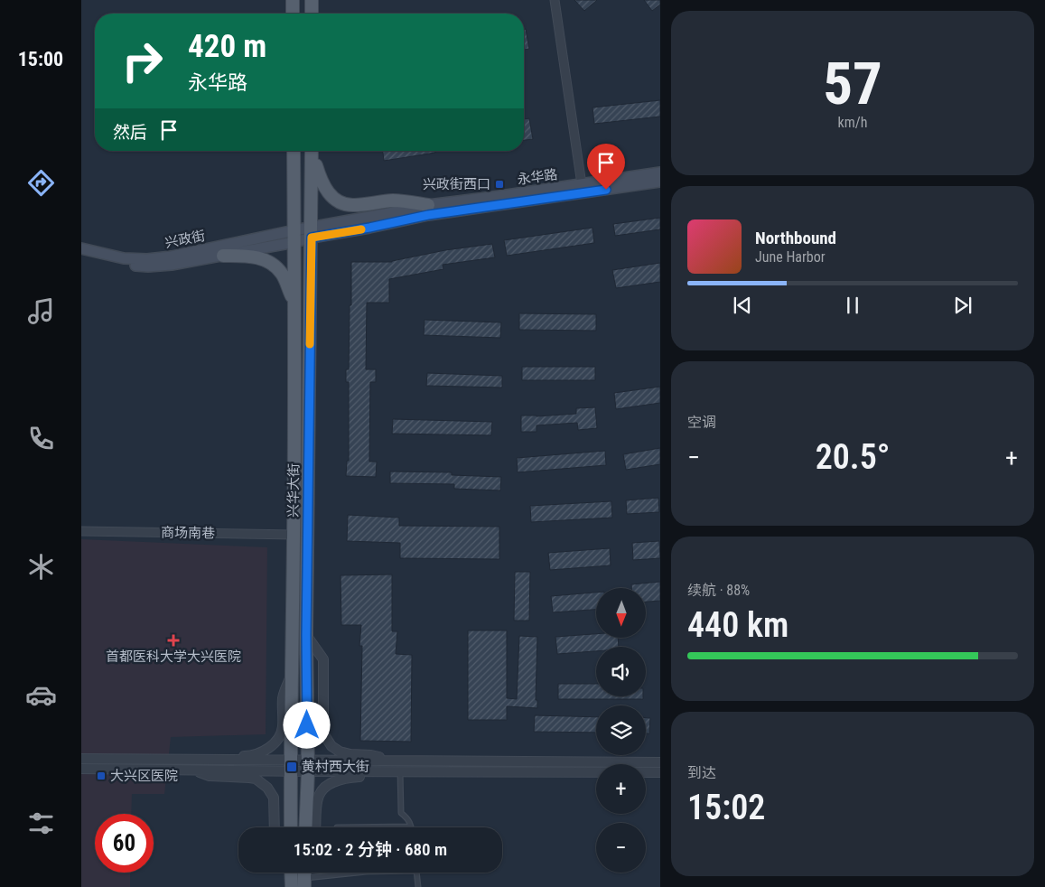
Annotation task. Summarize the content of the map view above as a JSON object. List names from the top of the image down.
{
  "streets": {
    "main road": ["永华路", "兴政街", "兴华大街"],
    "street": ["商场南巷"]
  },
  "crossings": [
    ["永华路", "兴华大街"],
    ["兴政街", "兴华大街"],
    ["兴华大街", "商场南巷"]
  ],
  "places": {
    "transit": ["兴政街西口", "黄村西大街", "大兴区医院"],
    "health": ["首都医科大学大兴医院"]
  },
  "north": "bottom",
  "page": {
    "tabs": "15:00",
    "tile": [
      ["57", "km/h"],
      "空调",
      ["续航 · 88%", "440 km"],
      ["到达", "15:02"]
    ],
    "turn": ["420 m", "永华路"],
    "then": "然后",
    "song": ["Northbound", "June Harbor"],
    "heat": ["−", "20.5°", "+"],
    "map_buttons": ["+", "−"],
    "limit": "60",
    "trip": "15:02 · 2 分钟 · 680 m"
  }
}
